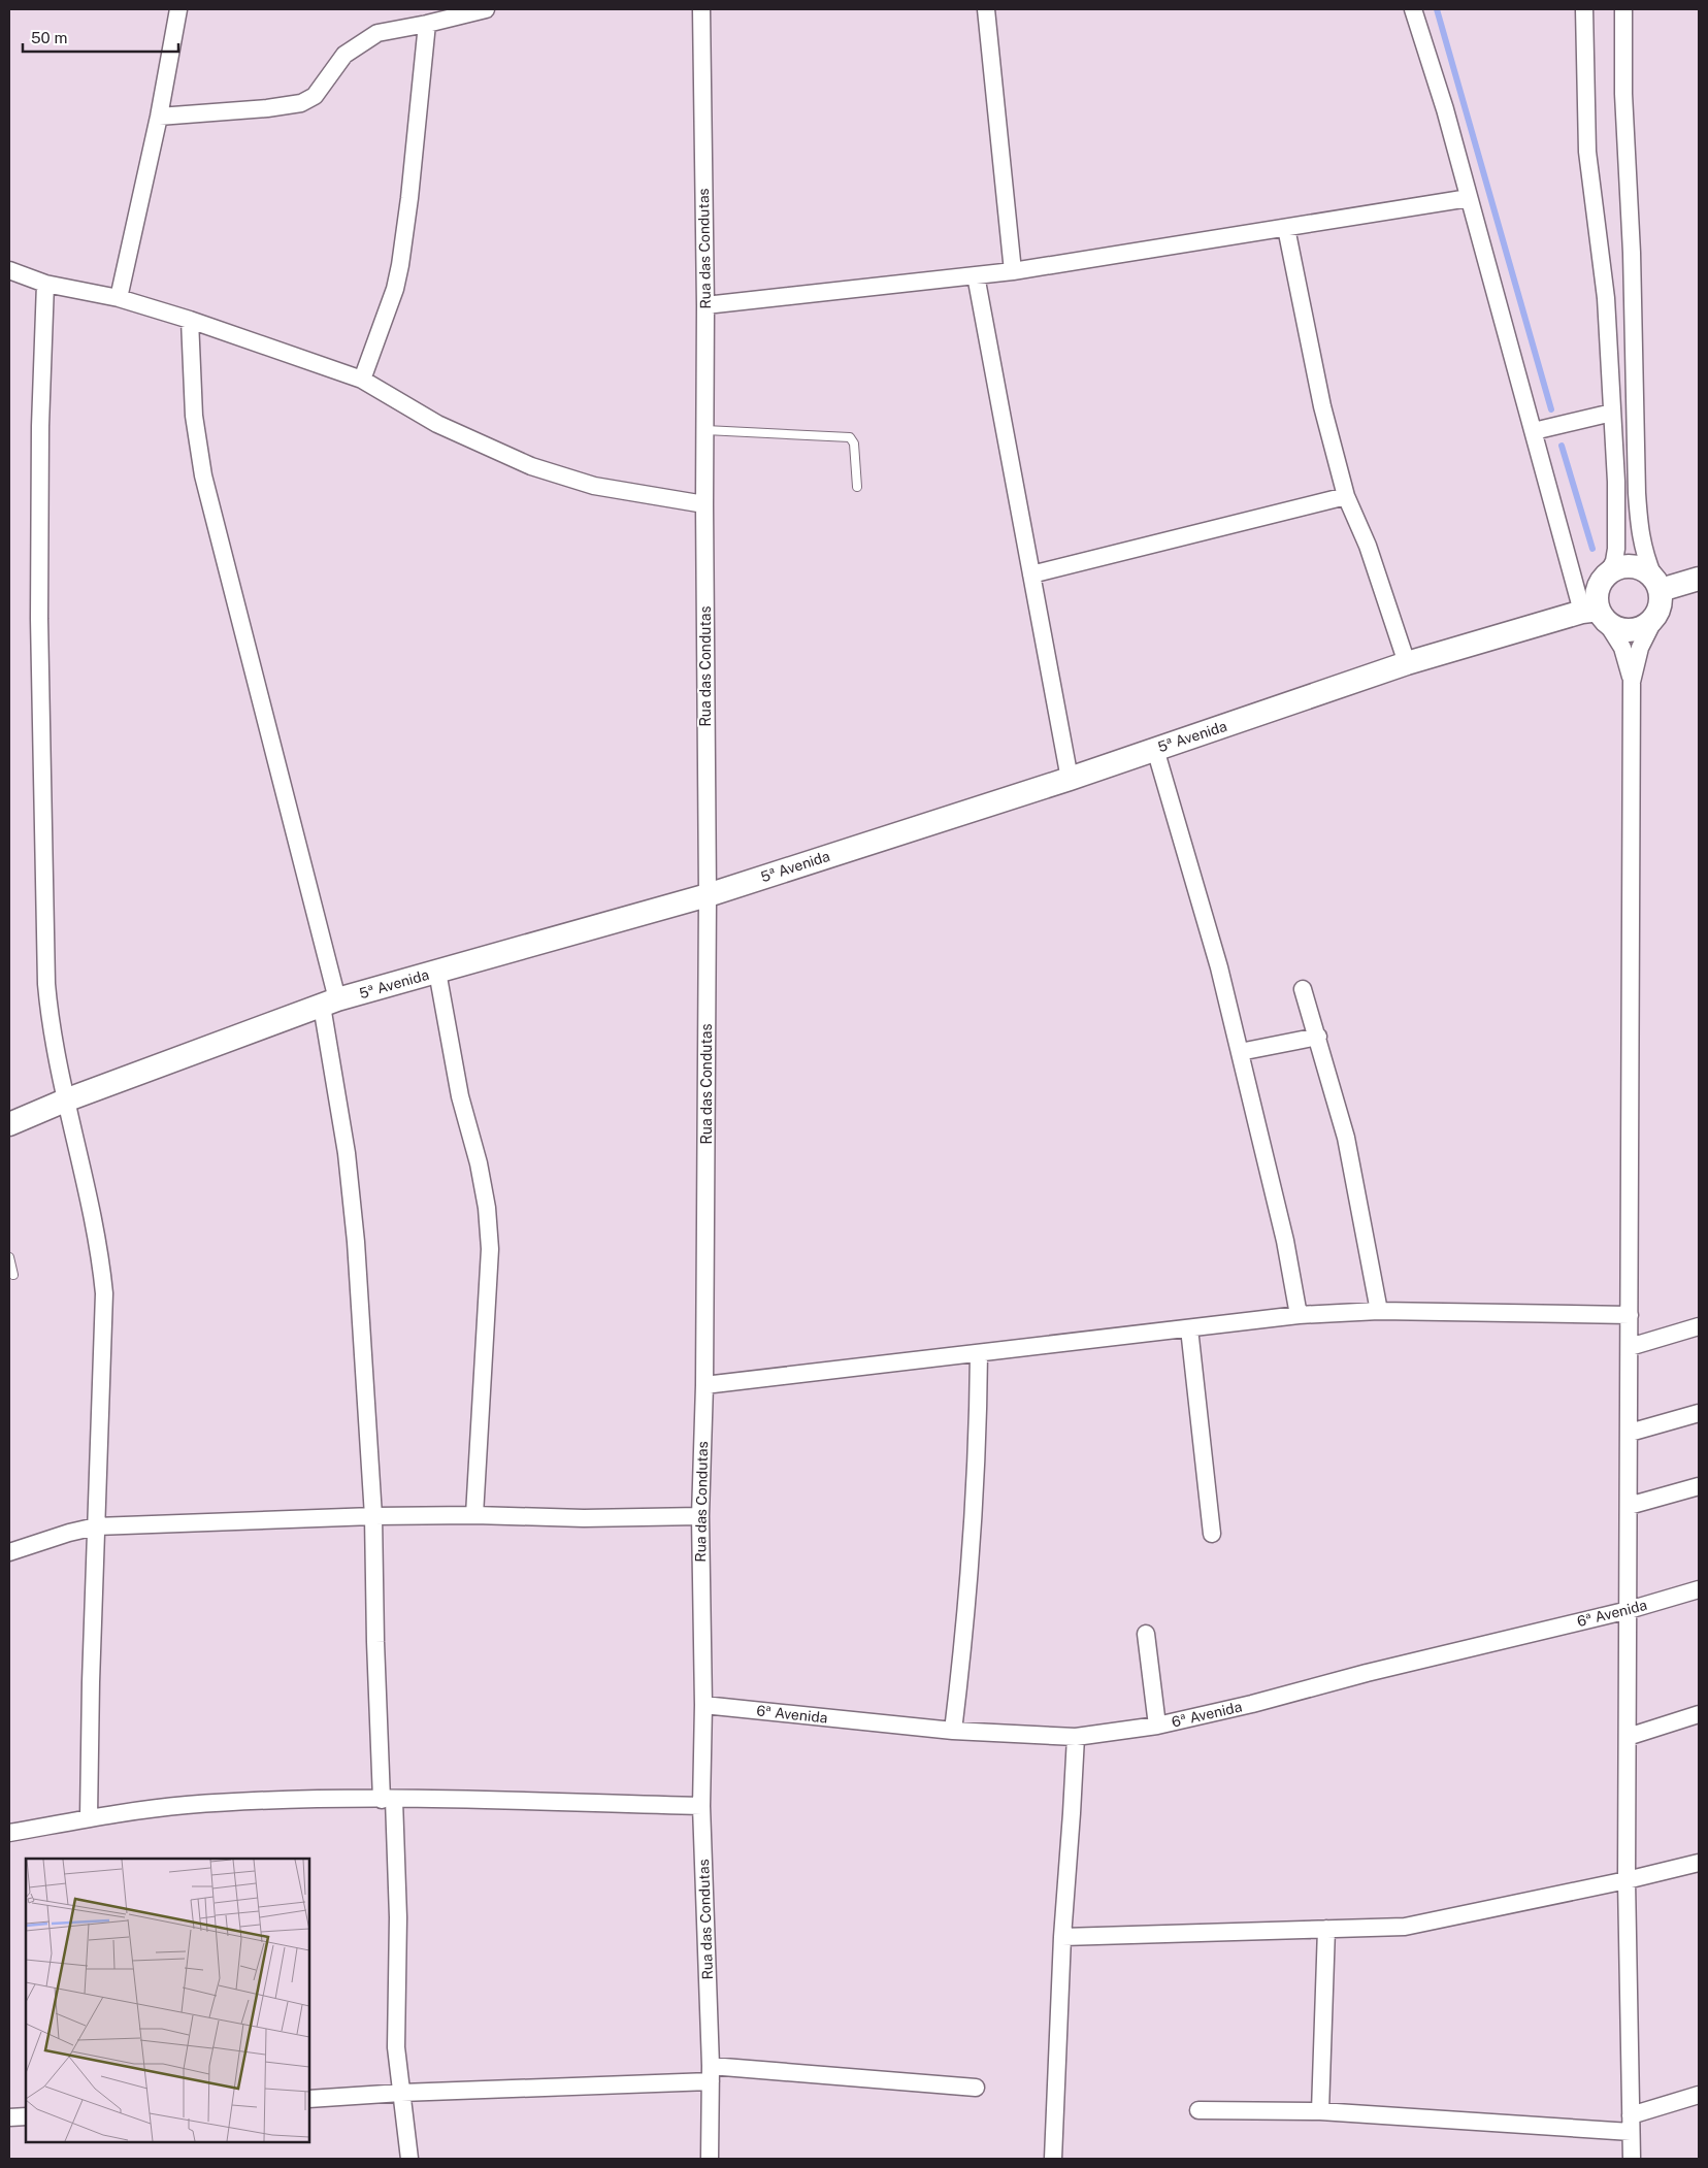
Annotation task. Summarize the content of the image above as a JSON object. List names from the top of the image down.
{
  "streets": {
    "street": ["Rua das Condutas", "5ª Avenida", "6ª Avenida"]
  },
  "crossings": [
    ["Rua das Condutas", "5ª Avenida"],
    ["Rua das Condutas", "6ª Avenida"]
  ],
  "scale_bar": "50 m"
}
